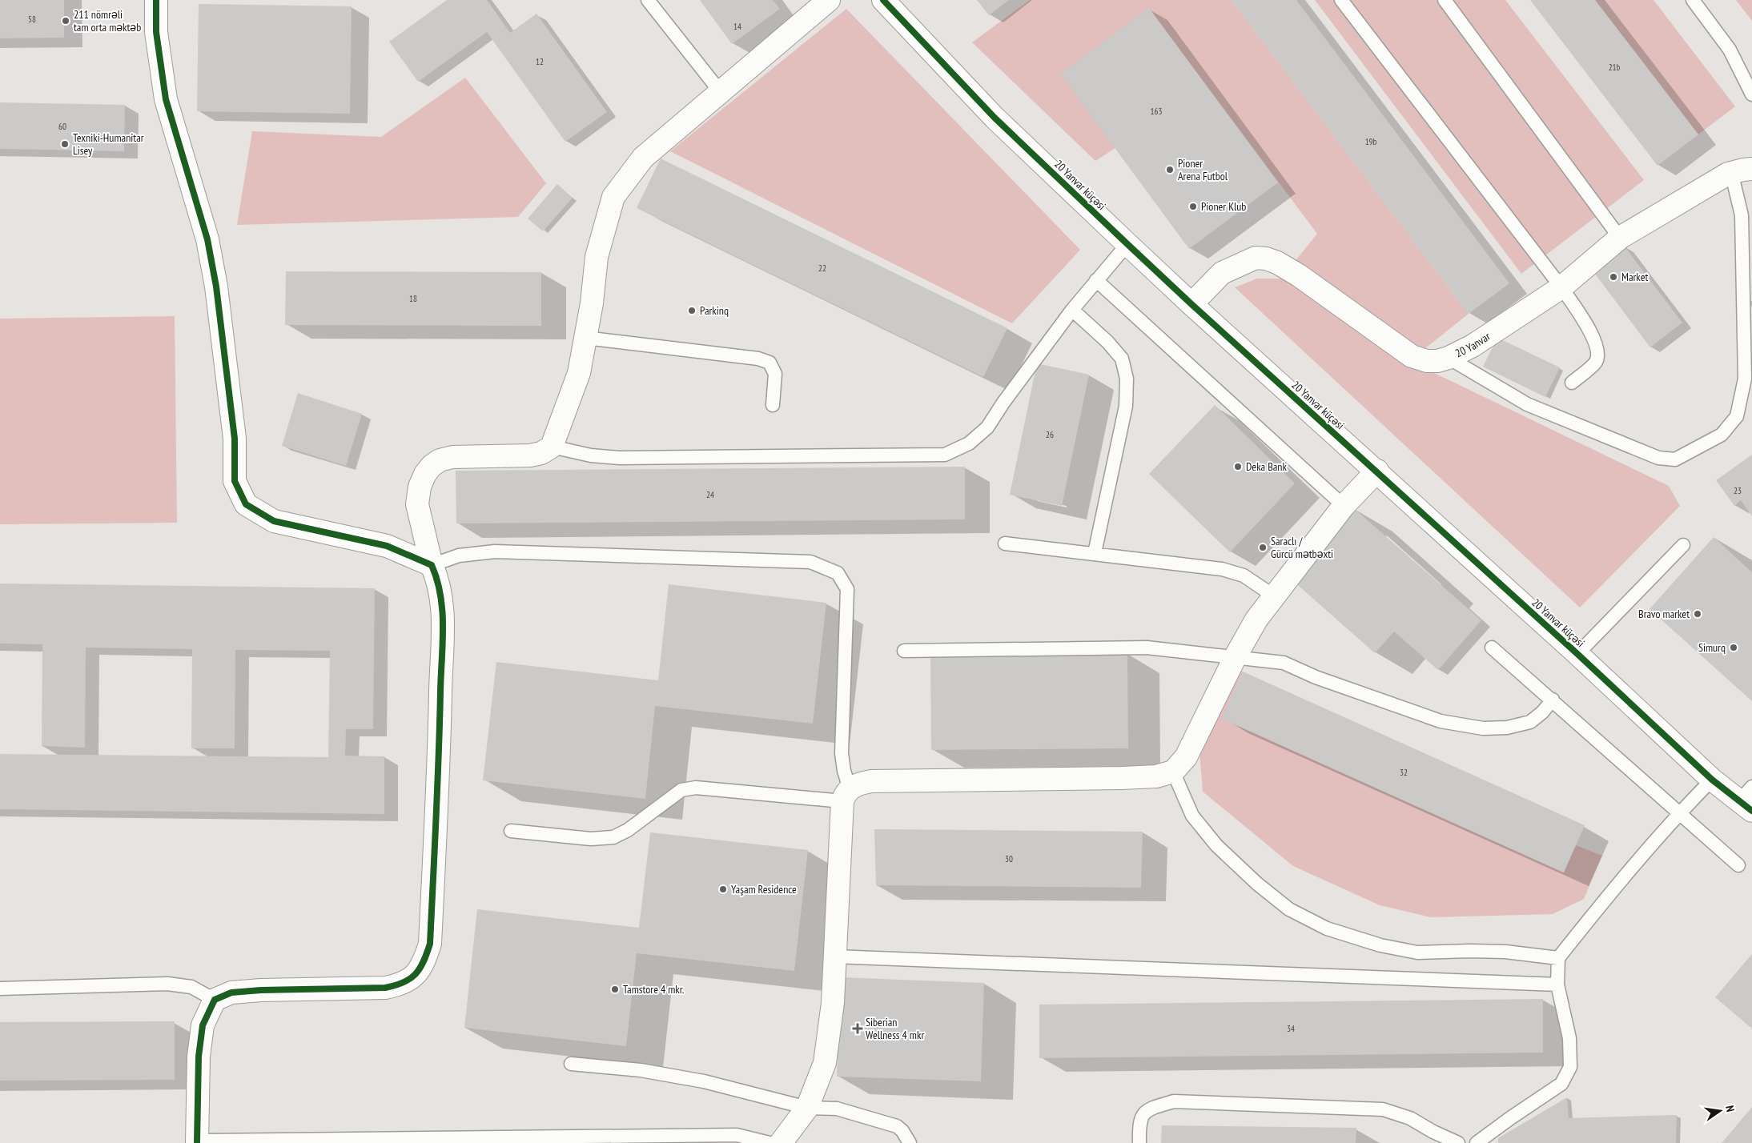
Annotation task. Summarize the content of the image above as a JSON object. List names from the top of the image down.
{
  "streets": {
    "street": ["20 Yanvar küçəsi", "20 Yanvar"]
  },
  "crossings": [
    ["20 Yanvar küçəsi", "20 Yanvar"]
  ],
  "places": {
    "other": [
      "211 nömrəli tam orta məktəb",
      "Texniki-Humanitar Lisey",
      "Pioner Arena Futbol",
      "Pioner Klub",
      "Market",
      "Parkinq",
      "Deka Bank",
      "Saraclı / Gürcü mətbəxti",
      "Bravo market",
      "Simurq",
      "Yaşam Residence",
      "Tamstore 4 mkr."
    ],
    "health": ["Siberian Wellness 4 mkr"]
  },
  "house_numbers": [
    "58",
    "14",
    "12",
    "21b",
    "163",
    "60",
    "19b",
    "22",
    "18",
    "26",
    "23",
    "24",
    "32",
    "30",
    "34"
  ],
  "north": "right"
}
